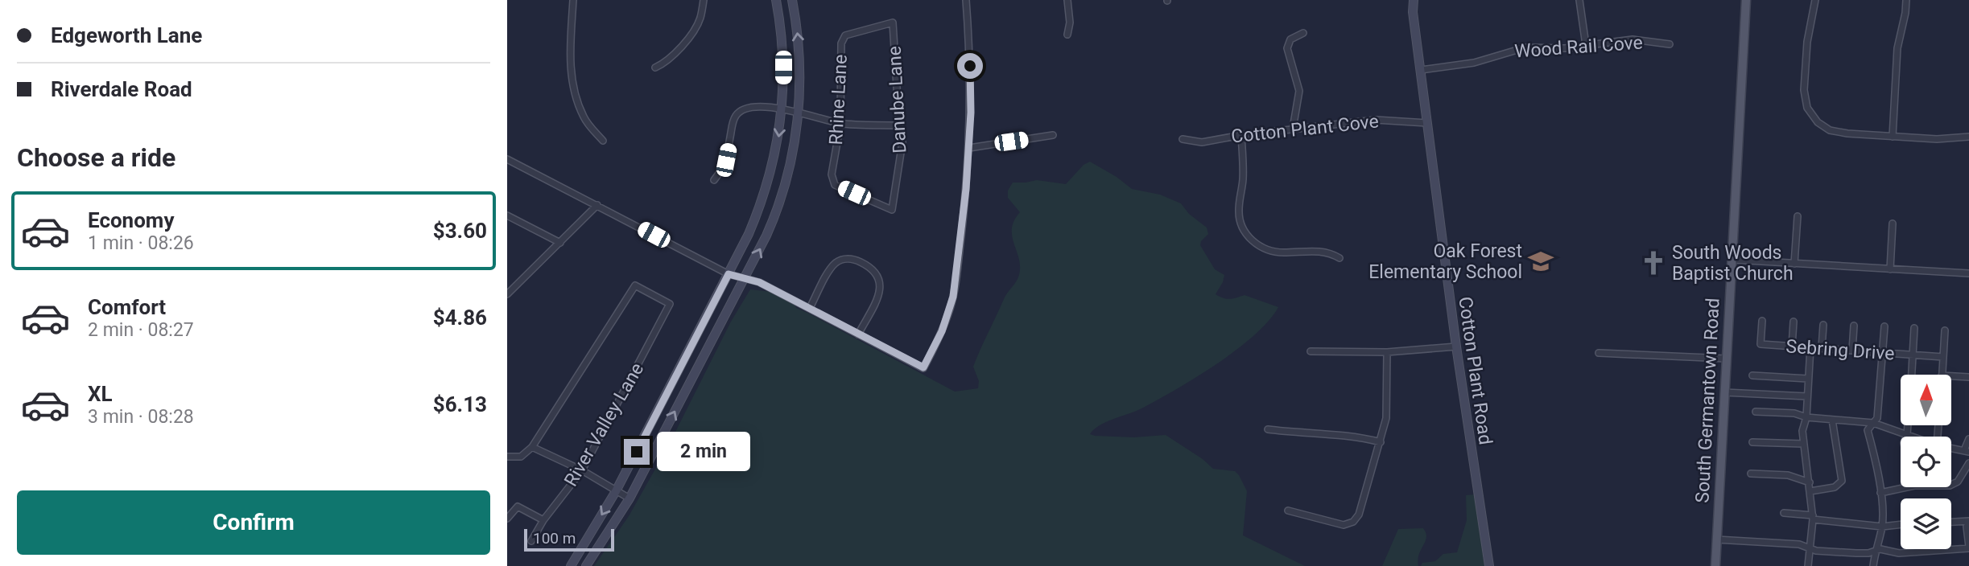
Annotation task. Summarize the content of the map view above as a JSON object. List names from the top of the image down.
{
  "streets": {
    "main road": ["South Germantown Road"],
    "street": [
      "Wood Rail Cove",
      "Rhine Lane",
      "Danube Lane",
      "Cotton Plant Cove",
      "Sebring Drive",
      "Cotton Plant Road",
      "River Valley Lane"
    ]
  },
  "crossings": [
    ["Wood Rail Cove", "Cotton Plant Road"],
    ["Rhine Lane", "Danube Lane"],
    ["Cotton Plant Cove", "Cotton Plant Road"]
  ],
  "places": {
    "school or university": ["Oak Forest Elementary School"],
    "church": ["South Woods Baptist Church"]
  },
  "scale_bar": "100 m",
  "north": "top",
  "page": {
    "banner": ["Edgeworth Lane", "Riverdale Road"],
    "heading": "Choose a ride",
    "list": [
      {
        "name": "Economy",
        "note": "1 min · 08:26",
        "value": "$3.60"
      },
      {
        "name": "Comfort",
        "note": "2 min · 08:27",
        "value": "$4.86"
      },
      {
        "name": "XL",
        "note": "3 min · 08:28",
        "value": "$6.13"
      }
    ],
    "bubble": "2 min",
    "buttons": "Confirm",
    "scale": "100 m"
  }
}
